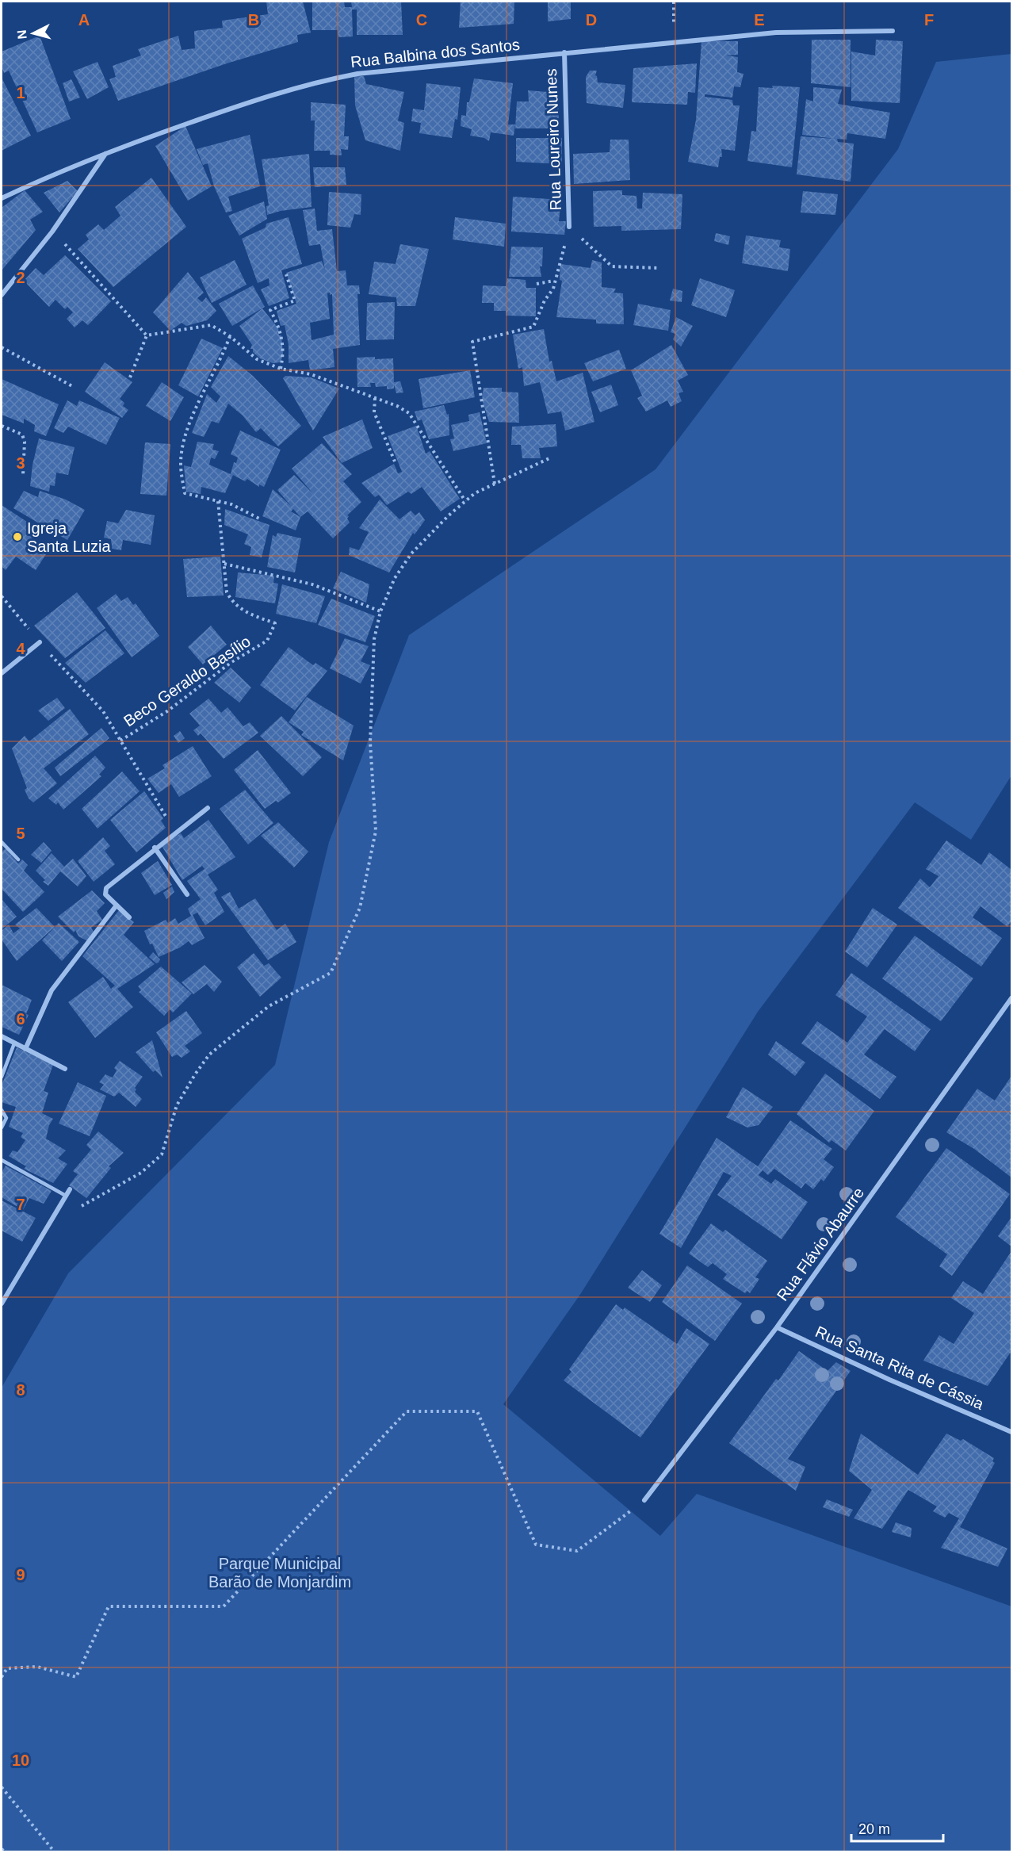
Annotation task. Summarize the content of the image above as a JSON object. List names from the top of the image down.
{
  "streets": {
    "street": [
      "Rua Balbina dos Santos",
      "Rua Loureiro Nunes",
      "Rua Flávio Abaurre",
      "Rua Santa Rita de Cássia"
    ],
    "path": ["Beco Geraldo Basílio"]
  },
  "crossings": [
    ["Rua Balbina dos Santos", "Rua Loureiro Nunes"],
    ["Rua Flávio Abaurre", "Rua Santa Rita de Cássia"]
  ],
  "parks": ["Parque Municipal Barão de Monjardim"],
  "places": ["Igreja Santa Luzia"],
  "scale_bar": "20 m",
  "north": "left",
  "grid": {
    "columns": [
      "A",
      "B",
      "C",
      "D",
      "E",
      "F"
    ],
    "rows": [
      "1",
      "2",
      "3",
      "4",
      "5",
      "6",
      "7",
      "8",
      "9",
      "10"
    ]
  }
}
